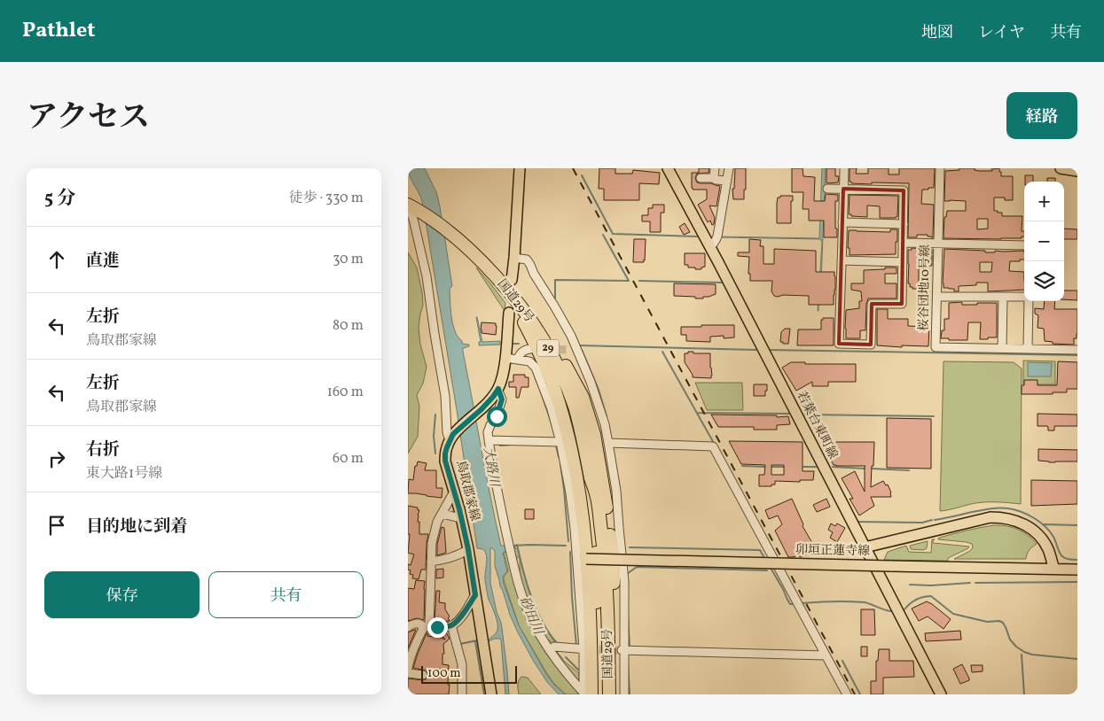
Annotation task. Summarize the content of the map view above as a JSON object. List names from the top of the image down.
{
  "streets": {
    "highway": ["国道29号", "29"],
    "main road": ["若葉台東町線", "鳥取郡家線", "卯垣正蓮寺線"],
    "street": ["桜谷団地10号線"]
  },
  "water": ["大路川", "砂田川"],
  "scale_bar": "100 m",
  "page": {
    "header": "Pathlet",
    "nav": ["地図", "レイヤ", "共有"],
    "title": "アクセス",
    "buttons": [
      "経路",
      ["保存", "共有"]
    ],
    "heading": ["5 分", "徒歩 · 330 m"],
    "map_buttons": ["+", "−"],
    "list": [
      ["直進", "30 m"],
      ["左折", "鳥取郡家線", "80 m"],
      ["左折", "鳥取郡家線", "160 m"],
      ["右折", "東大路1号線", "60 m"],
      "目的地に到着"
    ],
    "scale": "100 m"
  }
}
